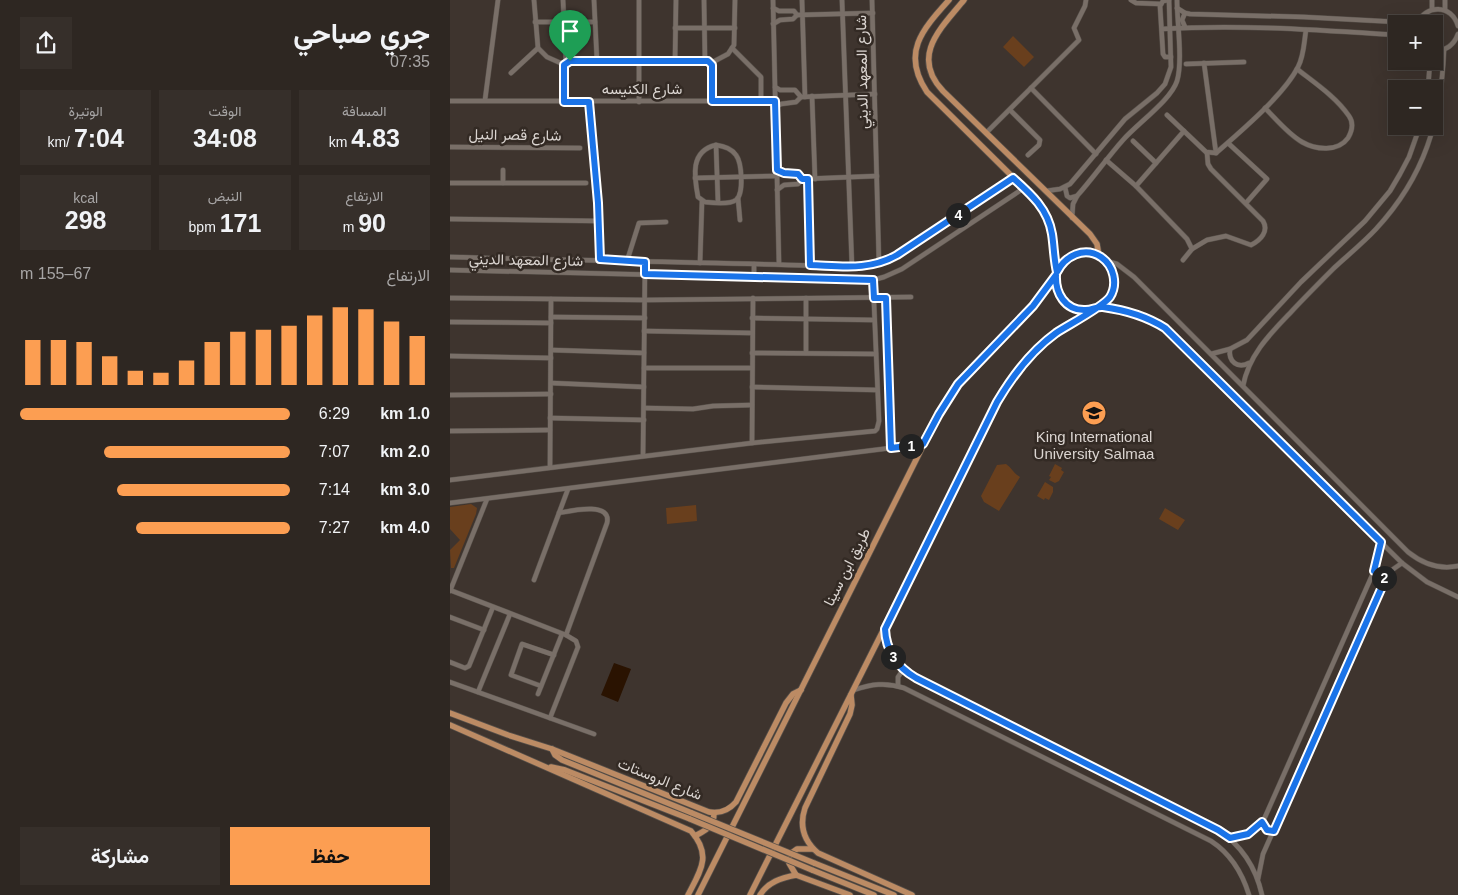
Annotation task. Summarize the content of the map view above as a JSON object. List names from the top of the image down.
{
  "streets": {
    "main road": ["طريق ابن سينا", "شارع الروستات"],
    "street": ["شارع المعهد الديني", "شارع الكنيسه", "شارع قصر النيل"]
  },
  "crossings": [
    ["طريق ابن سينا", "شارع الروستات"]
  ],
  "places": {
    "school or university": ["King International University Salmaa"]
  },
  "page": {
    "heading": ["جري صباحي", "07:35"],
    "map_buttons": ["+", "−"],
    "stats": [
      ["المسافة", "4.83 km"],
      ["الوقت", "34:08"],
      ["الوتيرة", "7:04 /km"],
      ["الارتفاع", "90 m"],
      ["النبض", "171 bpm"],
      ["kcal", "298"]
    ],
    "pins": [
      "4",
      "1",
      "2",
      "3"
    ],
    "chart": ["الارتفاع", "67–155 m"],
    "list": [
      {
        "name": "1.0 km",
        "note": "6:29"
      },
      {
        "name": "2.0 km",
        "note": "7:07"
      },
      {
        "name": "3.0 km",
        "note": "7:14"
      },
      {
        "name": "4.0 km",
        "note": "7:27"
      }
    ],
    "buttons": ["حفظ", "مشاركة"]
  }
}
